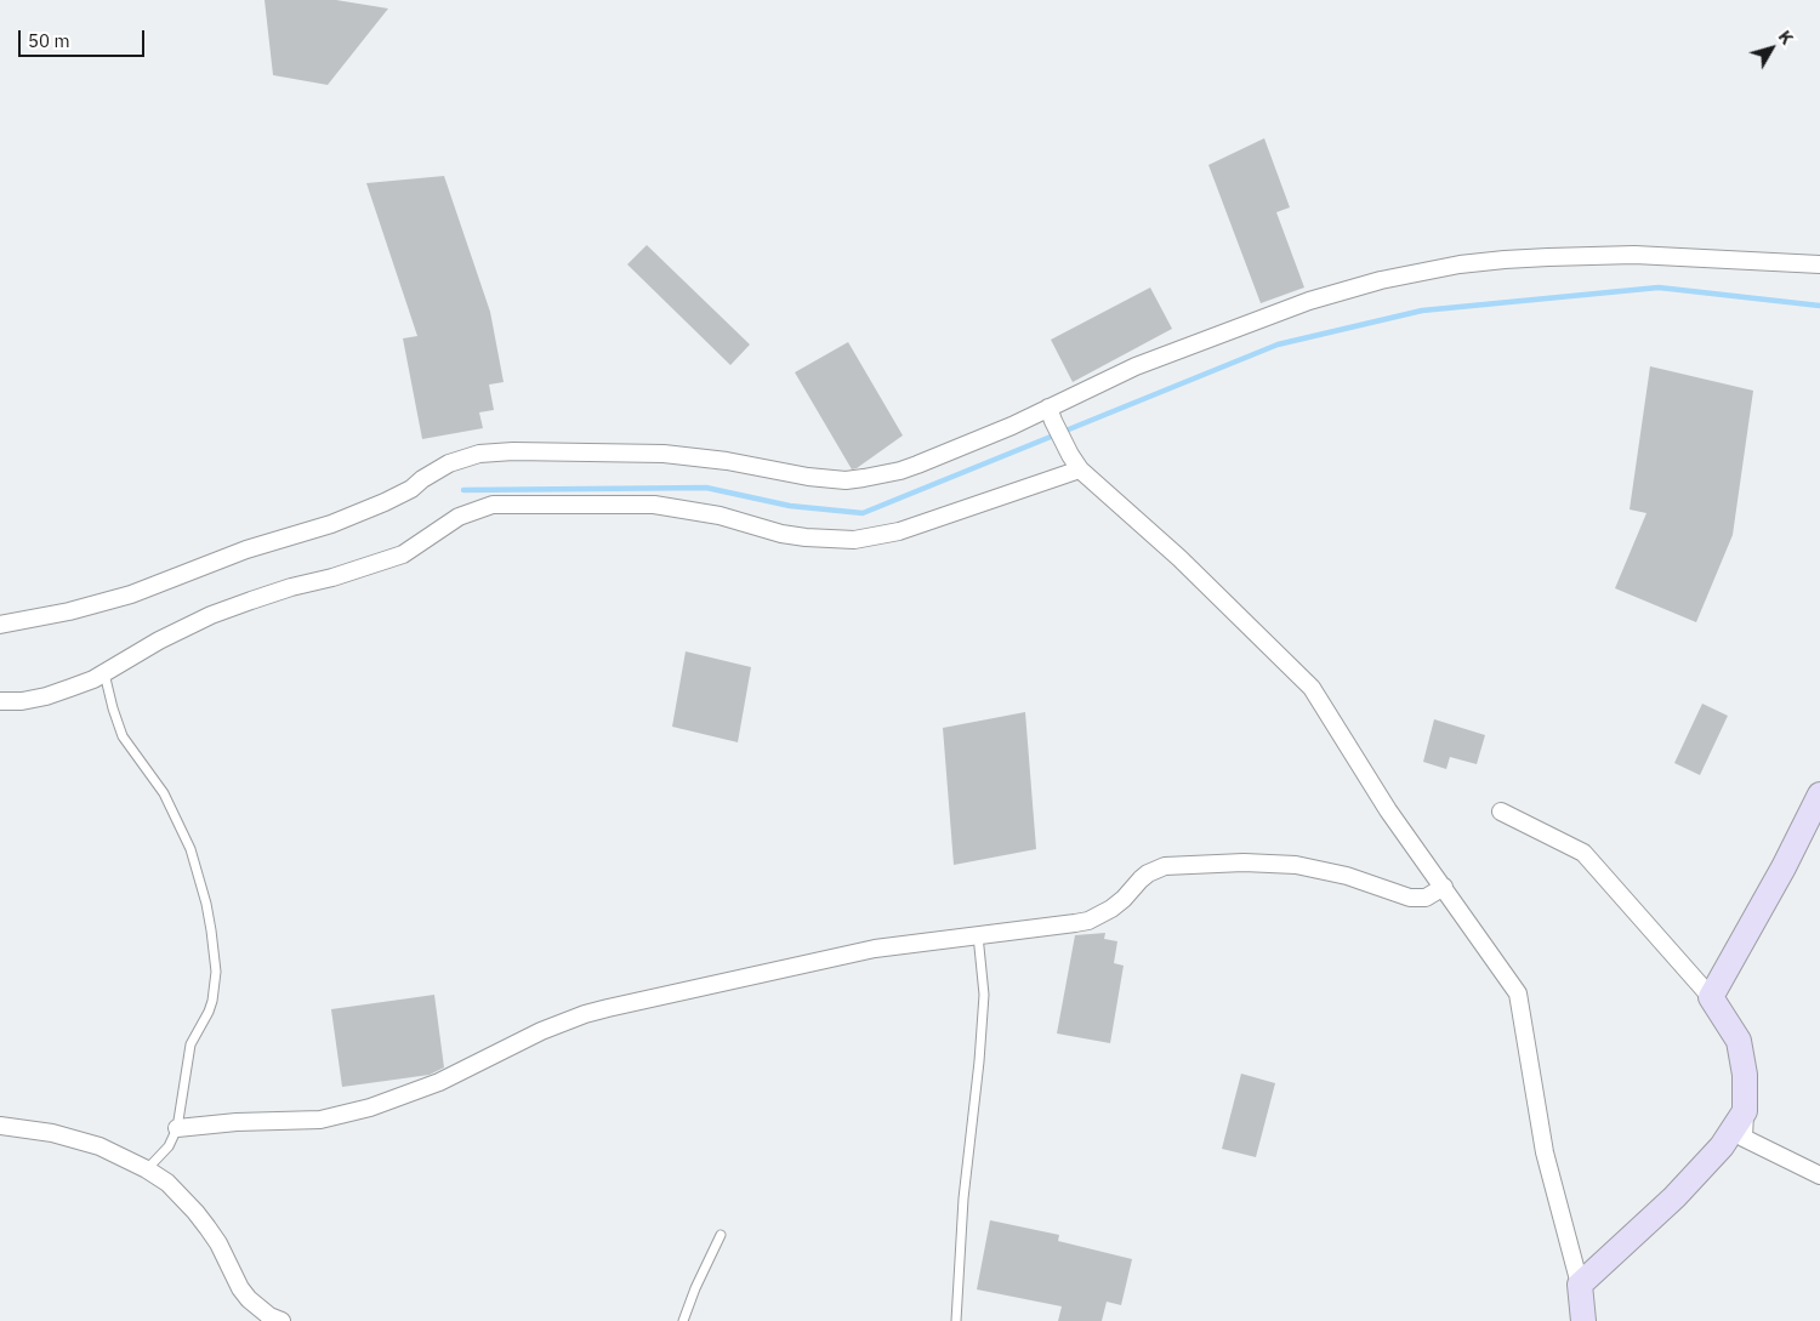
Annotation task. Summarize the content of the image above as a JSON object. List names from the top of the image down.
{
  "scale_bar": "50 m",
  "north": "top right"
}
